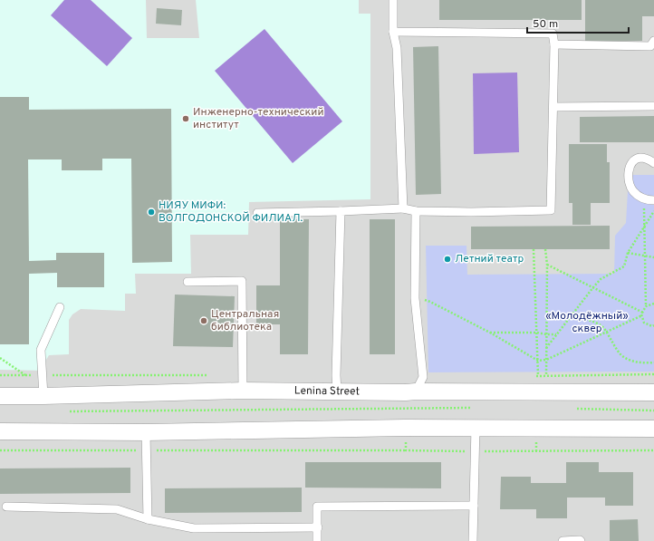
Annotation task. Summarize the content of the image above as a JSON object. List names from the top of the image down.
{
  "streets": {
    "street": ["Lenina Street"]
  },
  "parks": ["«Молодёжный» сквер"],
  "places": [
    "Инженерно-технический институт",
    "НИЯУ МИФИ: ВОЛГОДОНСКОЙ ФИЛИАЛ.",
    "Летний театр",
    "Центральная библиотека"
  ],
  "scale_bar": "50 m"
}
